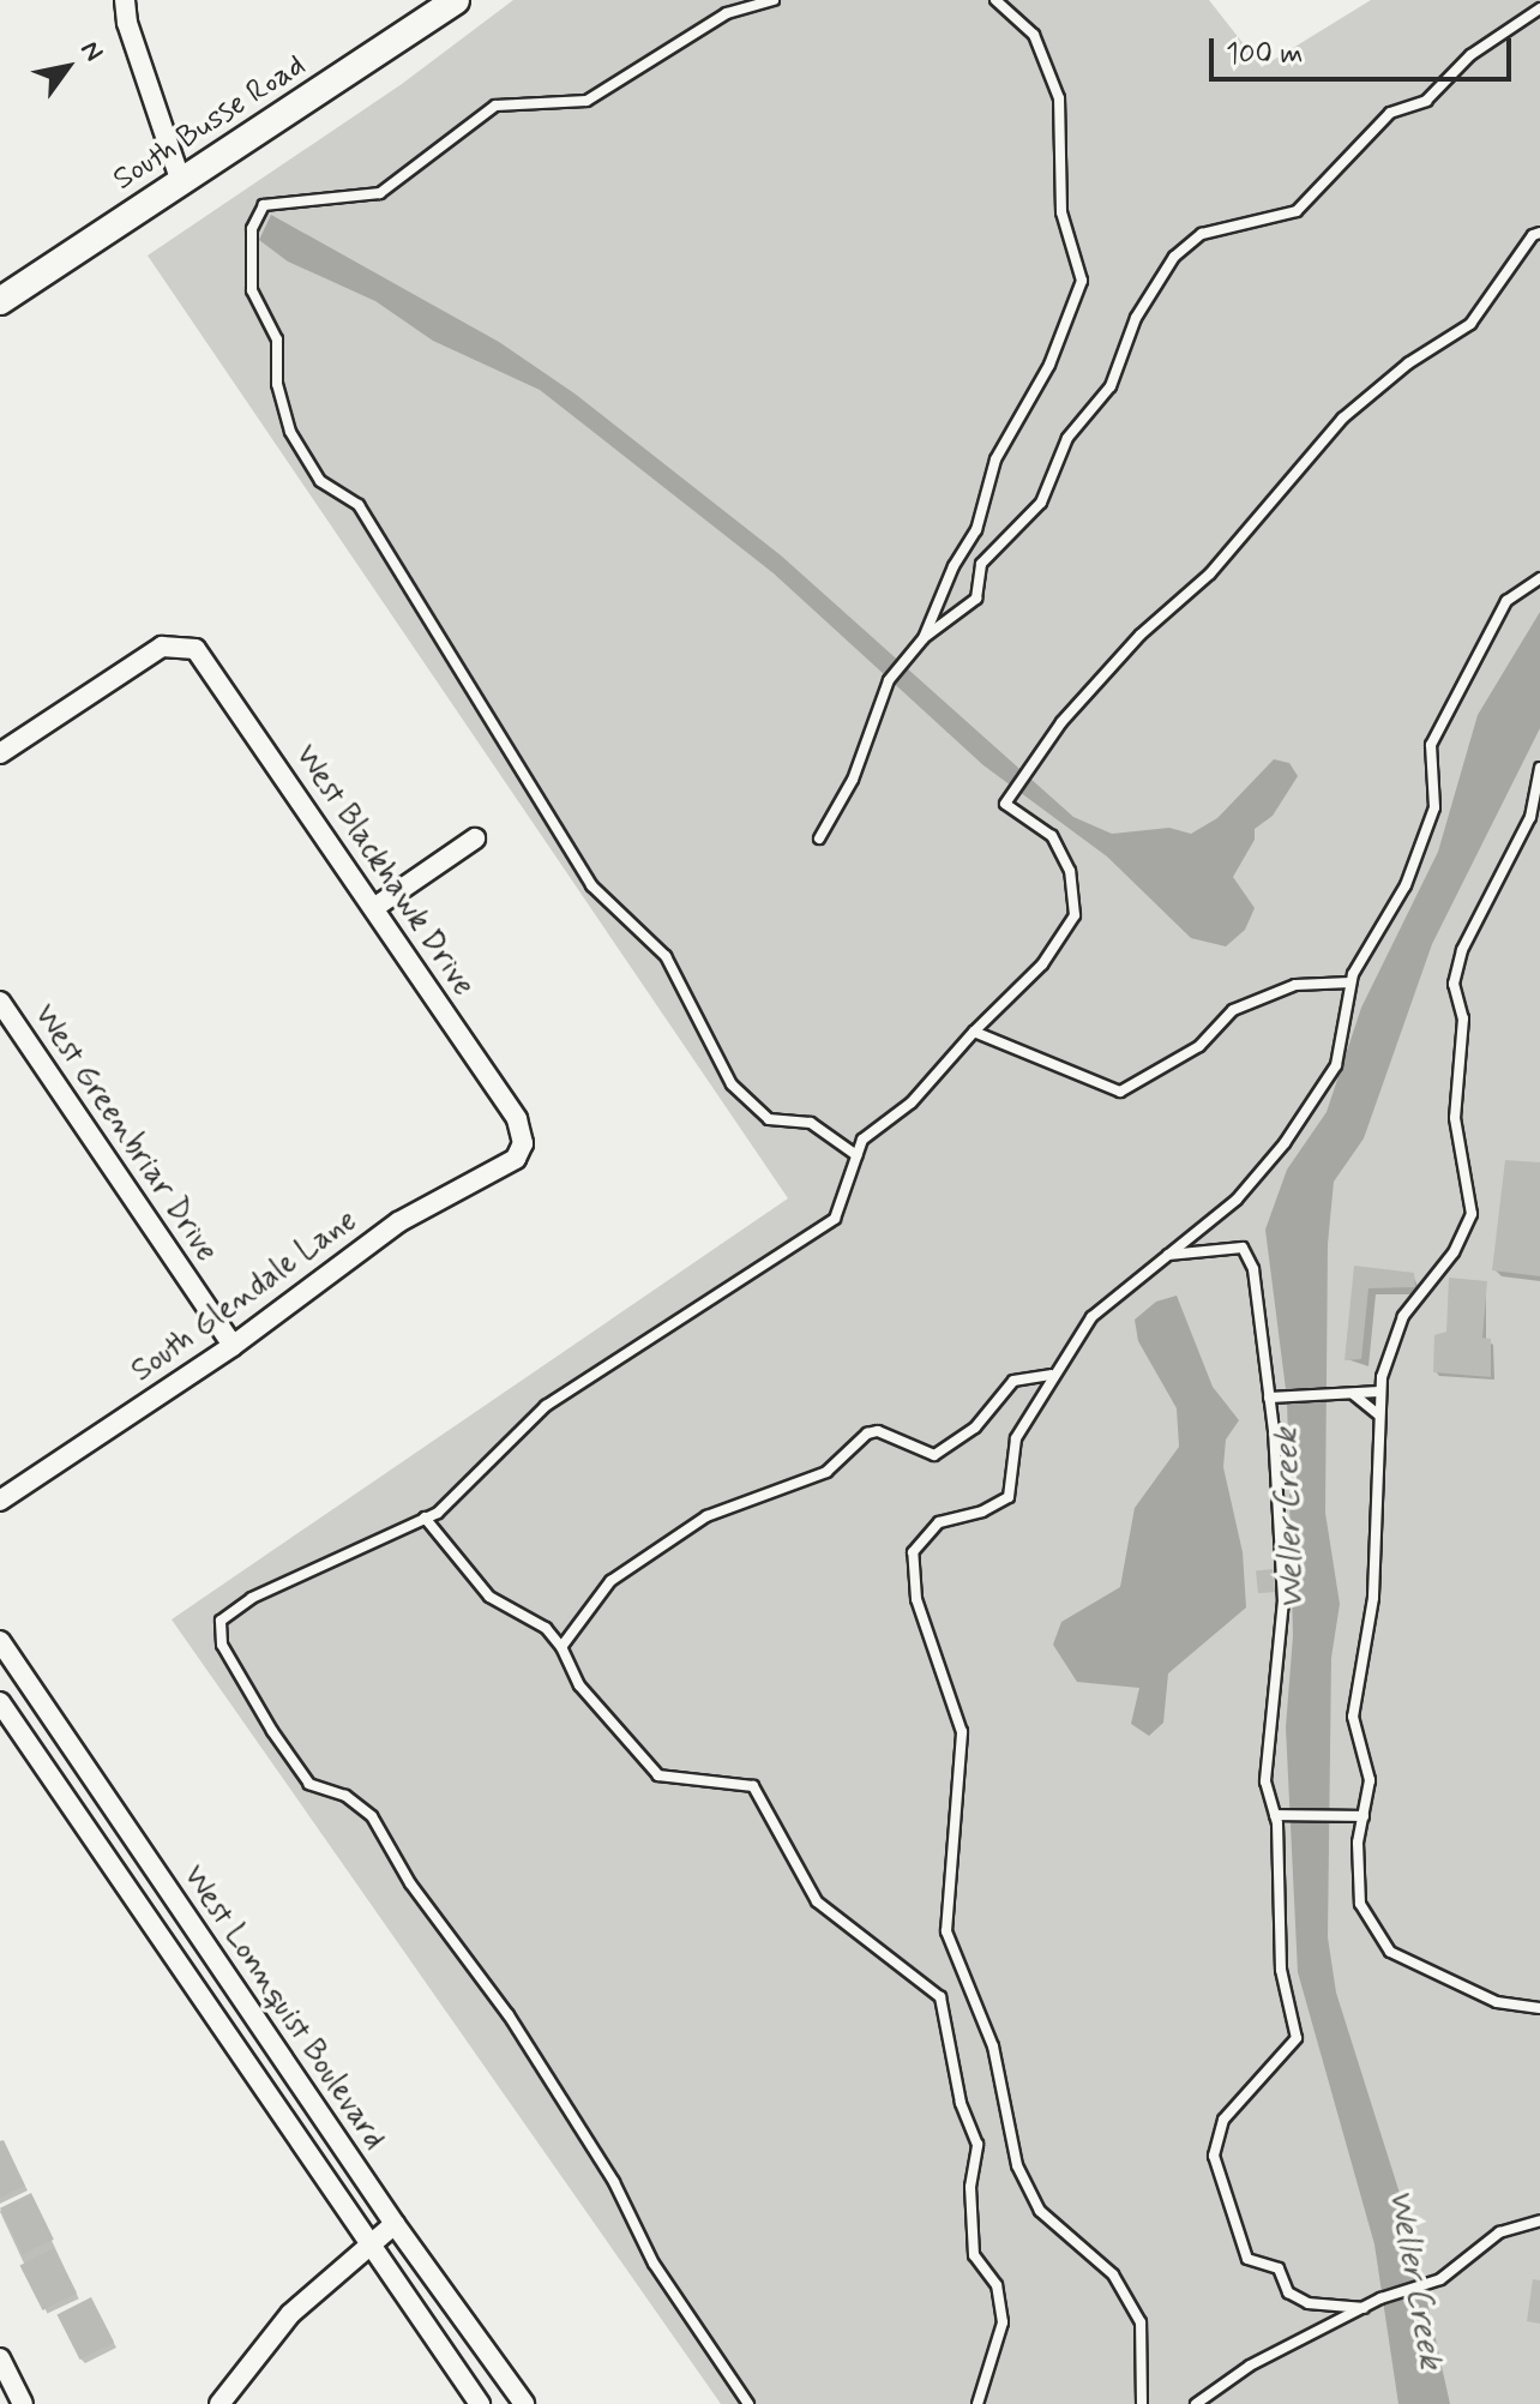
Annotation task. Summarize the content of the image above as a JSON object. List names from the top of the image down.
{
  "streets": {
    "main road": ["South Busse Road"],
    "street": [
      "West Blackhawk Drive",
      "West Greenbriar Drive",
      "South Glendale Lane",
      "West Lonnquist Boulevard"
    ]
  },
  "crossings": [
    ["West Blackhawk Drive", "South Glendale Lane"],
    ["West Greenbriar Drive", "South Glendale Lane"]
  ],
  "water": ["Weller Creek"],
  "scale_bar": "100 m",
  "north": "top right"
}
